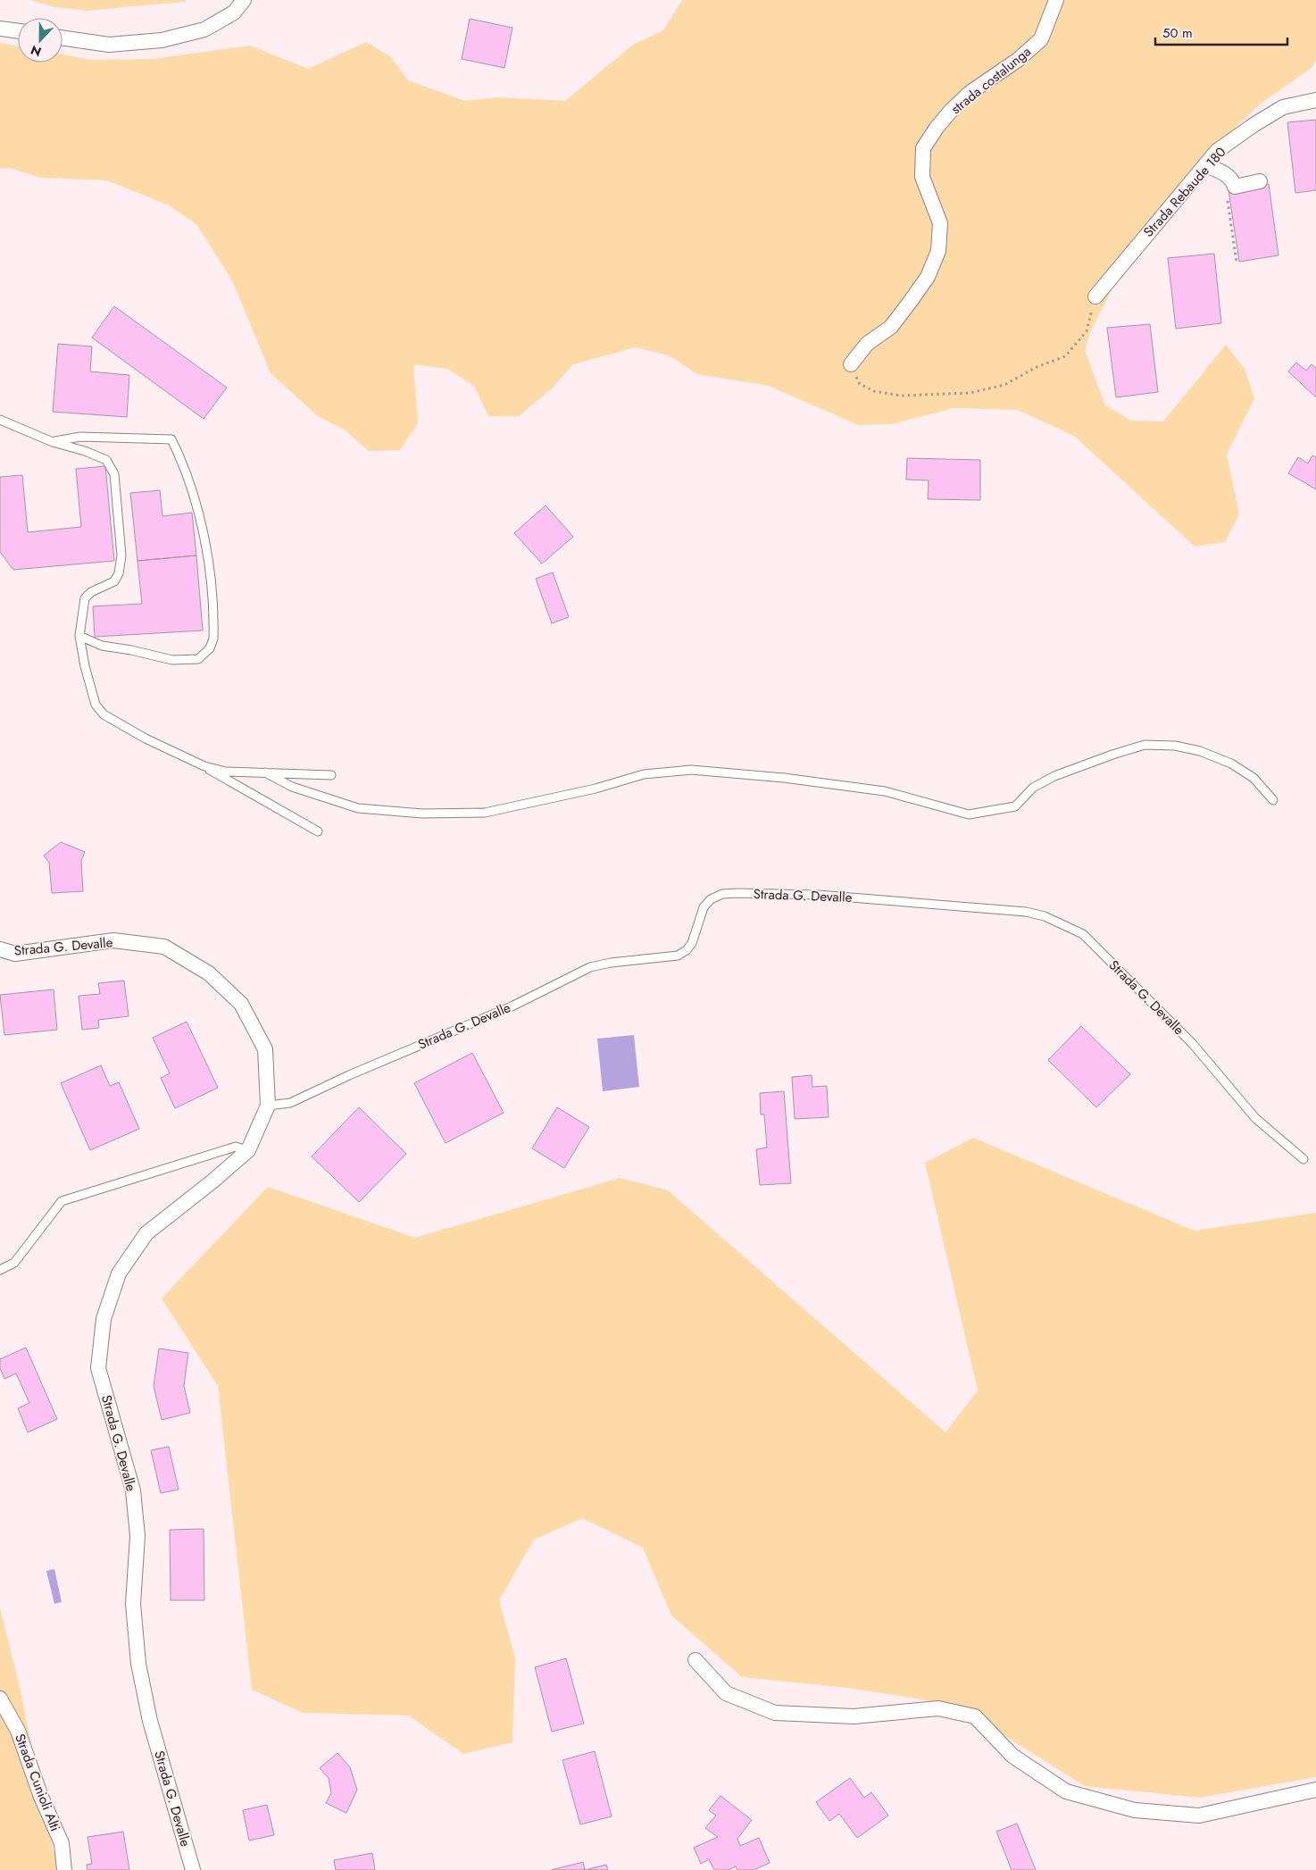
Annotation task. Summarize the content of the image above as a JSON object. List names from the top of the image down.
{
  "streets": {
    "street": [
      "strada costalunga",
      "Strada Rebaude 180",
      "Strada G. Devalle",
      "Strada Cunioli Alti"
    ]
  },
  "scale_bar": "50 m",
  "north": "bottom"
}
